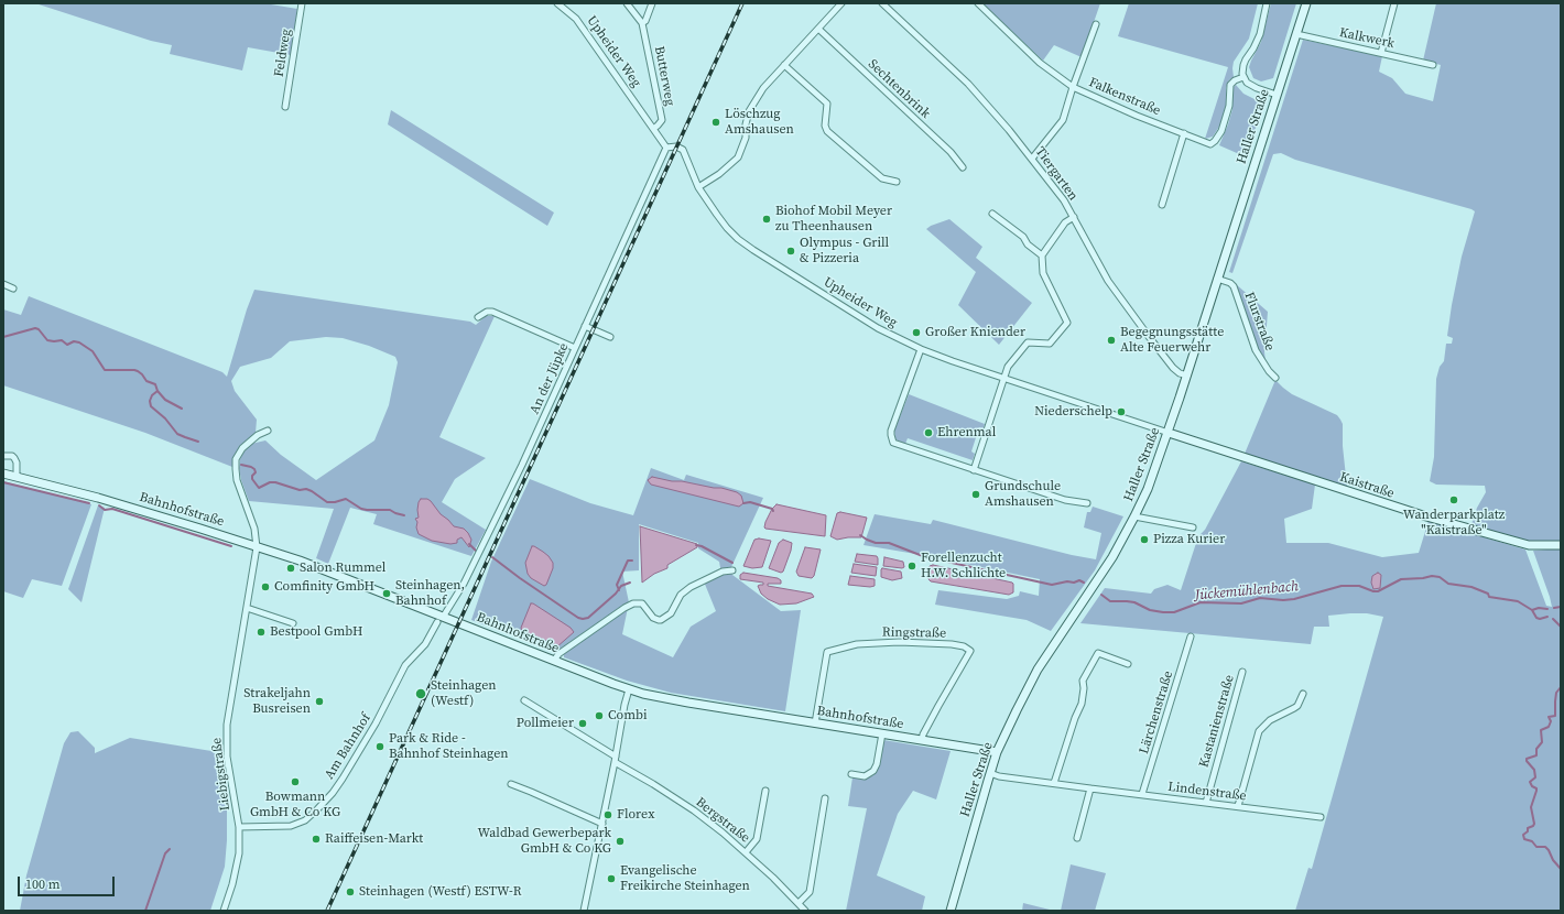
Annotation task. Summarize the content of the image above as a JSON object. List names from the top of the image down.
{
  "streets": {
    "street": [
      "Kalkwerk",
      "Upheider Weg",
      "Feldweg",
      "Butterweg",
      "Sechtenbrink",
      "Falkenstraße",
      "Haller Straße",
      "Tiergarten",
      "Flurstraße",
      "An der Jüpke",
      "Kaistraße",
      "Bahnhofstraße",
      "Ringstraße",
      "Lärchenstraße",
      "Kastanienstraße",
      "Am Bahnhof",
      "Liebigstraße",
      "Lindenstraße",
      "Bergstraße"
    ]
  },
  "crossings": [
    ["Kalkwerk", "Haller Straße"],
    ["Upheider Weg", "Butterweg"],
    ["Upheider Weg", "Haller Straße"],
    ["Upheider Weg", "An der Jüpke"],
    ["Upheider Weg", "Kaistraße"],
    ["Haller Straße", "Tiergarten"],
    ["Haller Straße", "Flurstraße"],
    ["Haller Straße", "Kaistraße"],
    ["Haller Straße", "Bahnhofstraße"],
    ["Haller Straße", "Lindenstraße"],
    ["An der Jüpke", "Bahnhofstraße"],
    ["Bahnhofstraße", "Ringstraße"],
    ["Bahnhofstraße", "Liebigstraße"],
    ["Lärchenstraße", "Lindenstraße"],
    ["Kastanienstraße", "Lindenstraße"],
    ["Am Bahnhof", "Liebigstraße"]
  ],
  "water": ["Jückemühlenbach"],
  "places": [
    "Löschzug Amshausen",
    "Biohof Mobil Meyer zu Theenhausen",
    "Olympus - Grill & Pizzeria",
    "Großer Kniender",
    "Begegnungsstätte Alte Feuerwehr",
    "Niederschelp",
    "Ehrenmal",
    "Grundschule Amshausen",
    "Wanderparkplatz \"Kaistraße\"",
    "Pizza Kurier",
    "Forellenzucht H.W. Schlichte",
    "Salon Rummel",
    "Comfinity GmbH",
    "Steinhagen, Bahnhof",
    "Bestpool GmbH",
    "Steinhagen (Westf)",
    "Strakeljahn Busreisen",
    "Combi",
    "Pollmeier",
    "Park & Ride - Bahnhof Steinhagen",
    "Bowmann GmbH & Co KG",
    "Florex",
    "Raiffeisen-Markt",
    "Waldbad Gewerbepark GmbH & Co KG",
    "Evangelische Freikirche Steinhagen",
    "Steinhagen (Westf) ESTW-R"
  ],
  "scale_bar": "100 m"
}
